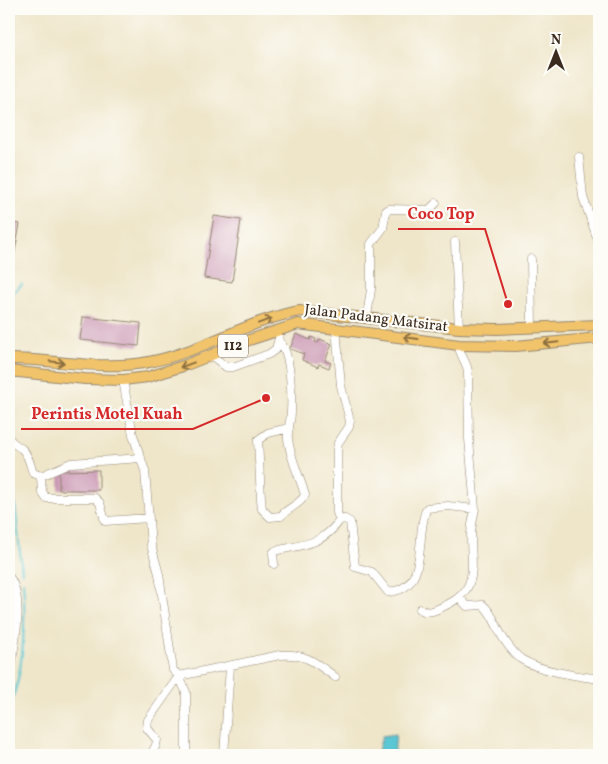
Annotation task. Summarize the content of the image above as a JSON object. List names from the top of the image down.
{
  "streets": {
    "main road": ["Jalan Padang Matsirat", "112"]
  },
  "places": ["Coco Top", "Perintis Motel Kuah"],
  "north": "top"
}
